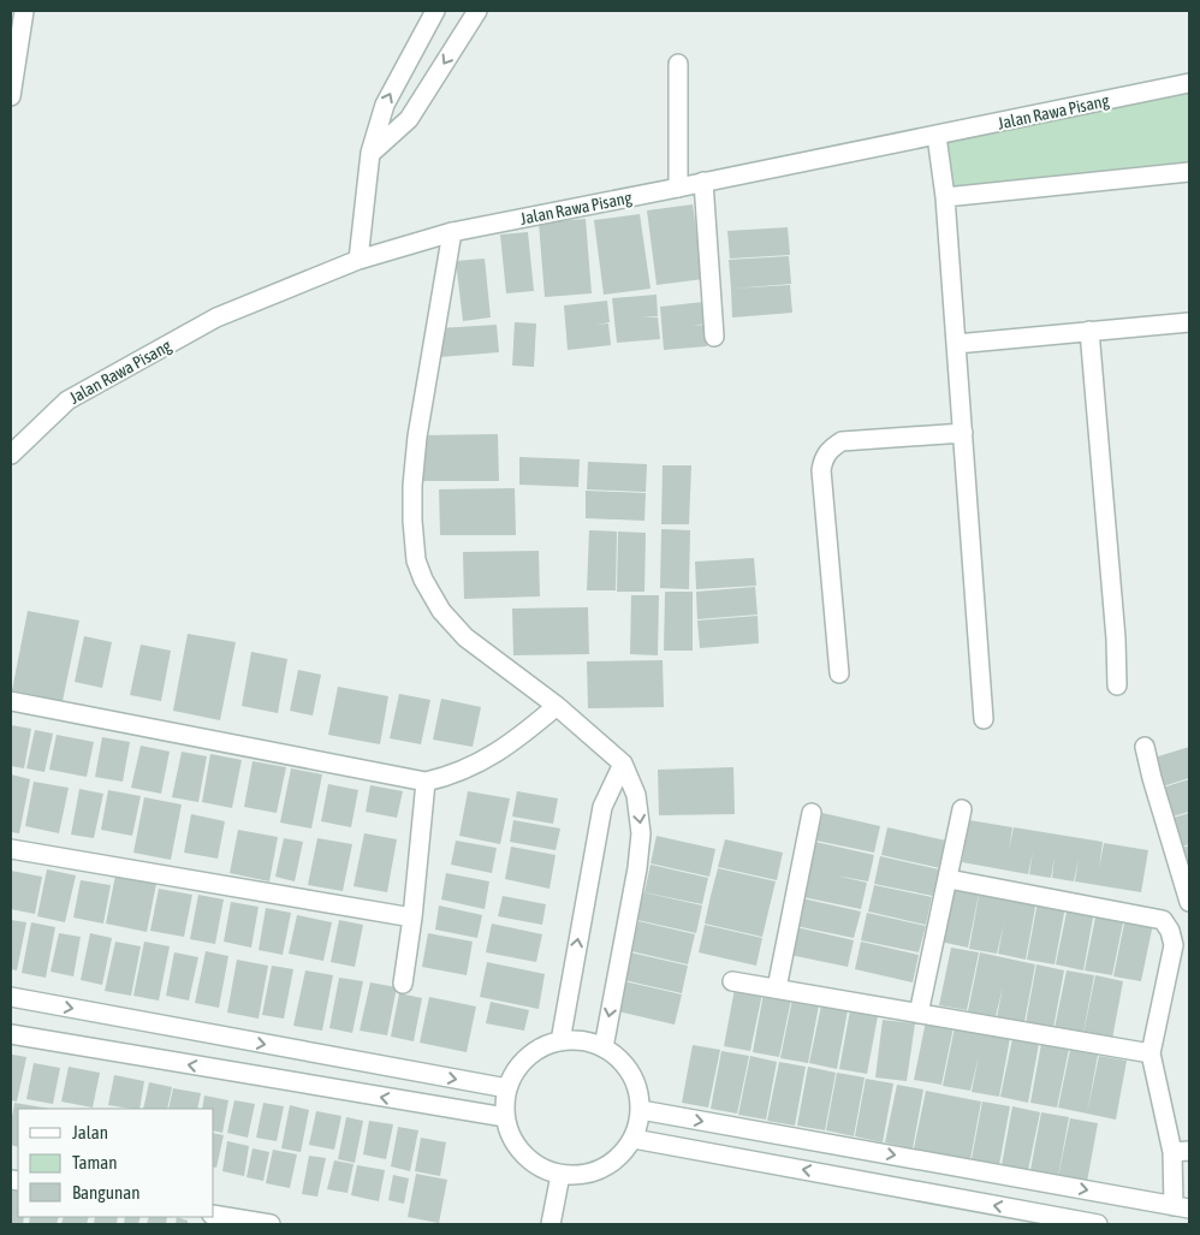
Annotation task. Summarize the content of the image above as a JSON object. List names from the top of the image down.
{
  "streets": {
    "street": ["Jalan Rawa Pisang"]
  },
  "legend": ["Jalan", "Taman", "Bangunan"]
}
